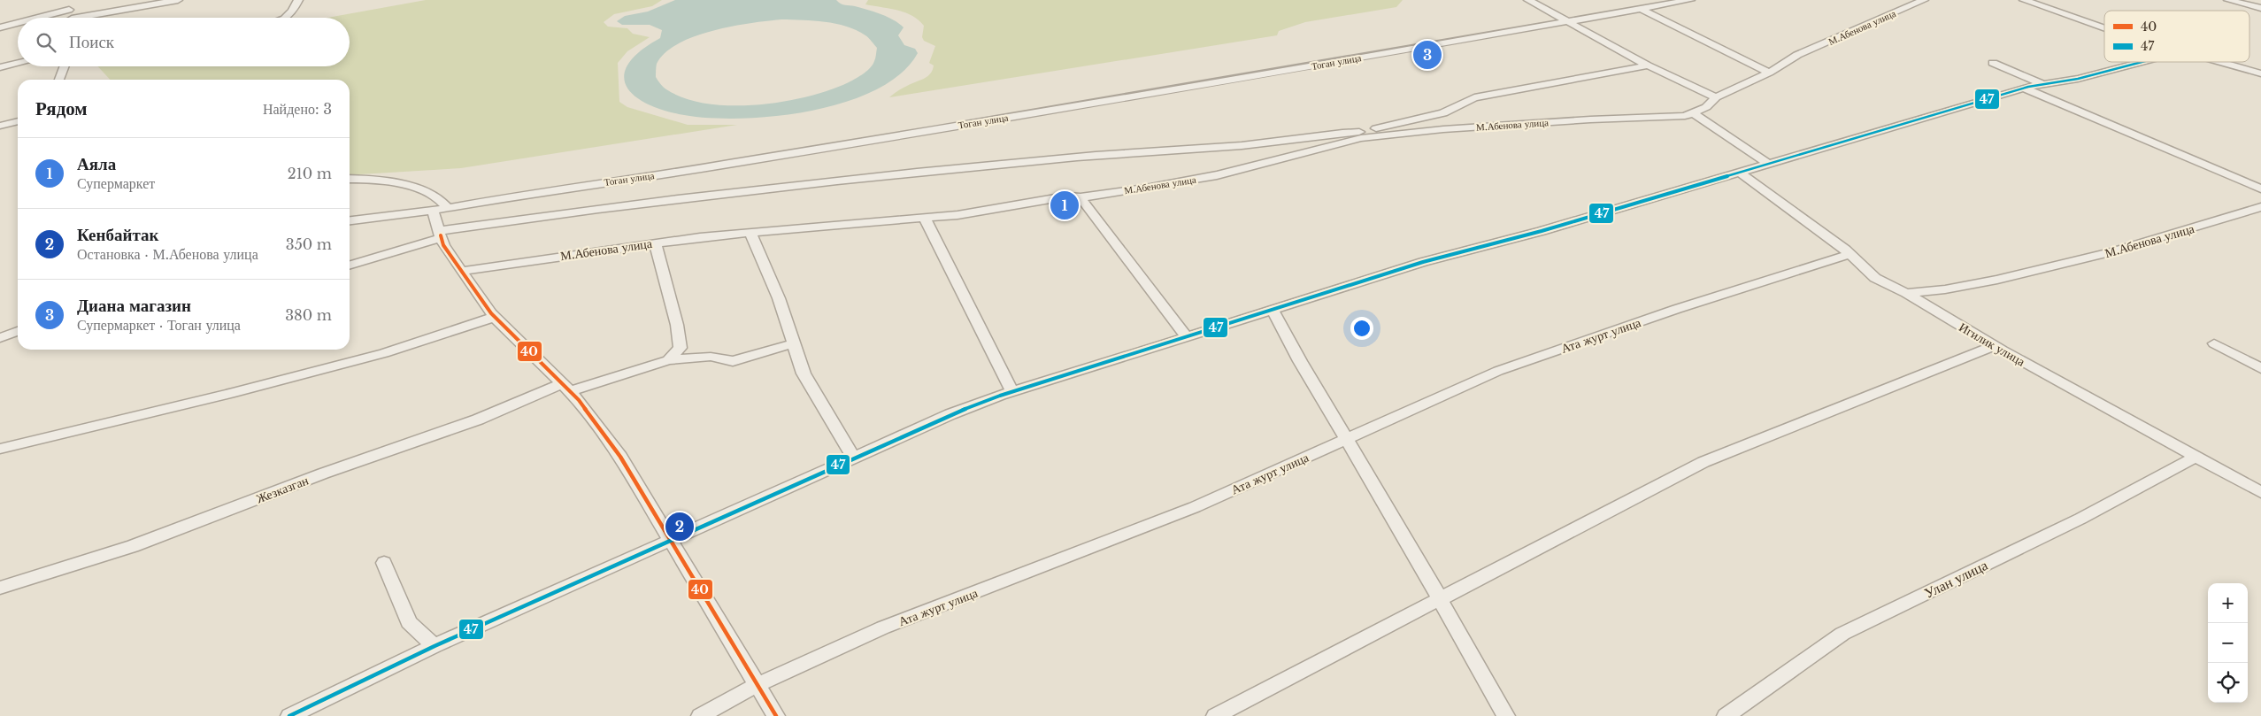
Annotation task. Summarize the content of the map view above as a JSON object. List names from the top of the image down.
{
  "streets": {
    "street": [
      "М.Абенова улица",
      "Тоган улица",
      "Ата журт улица",
      "Игилик улица",
      "Жезказган",
      "Улан улица"
    ]
  },
  "crossings": [
    ["М.Абенова улица", "Игилик улица"],
    ["Ата журт улица", "Игилик улица"],
    ["Игилик улица", "Улан улица"]
  ],
  "lines": ["transit line 47", "transit line 40"],
  "legend": ["40", "47"],
  "page": {
    "search": "Поиск",
    "pins": ["3", "1", "2"],
    "heading": ["Рядом", "Найдено: 3"],
    "list": [
      {
        "mark": "1",
        "name": "Аяла",
        "note": "Супермаркет",
        "value": "210 m"
      },
      {
        "mark": "2",
        "name": "Кенбайтак",
        "note": "Остановка · М.Абенова улица",
        "value": "350 m"
      },
      {
        "mark": "3",
        "name": "Диана магазин",
        "note": "Супермаркет · Тоган улица",
        "value": "380 m"
      }
    ],
    "map_buttons": ["+", "−"]
  }
}
